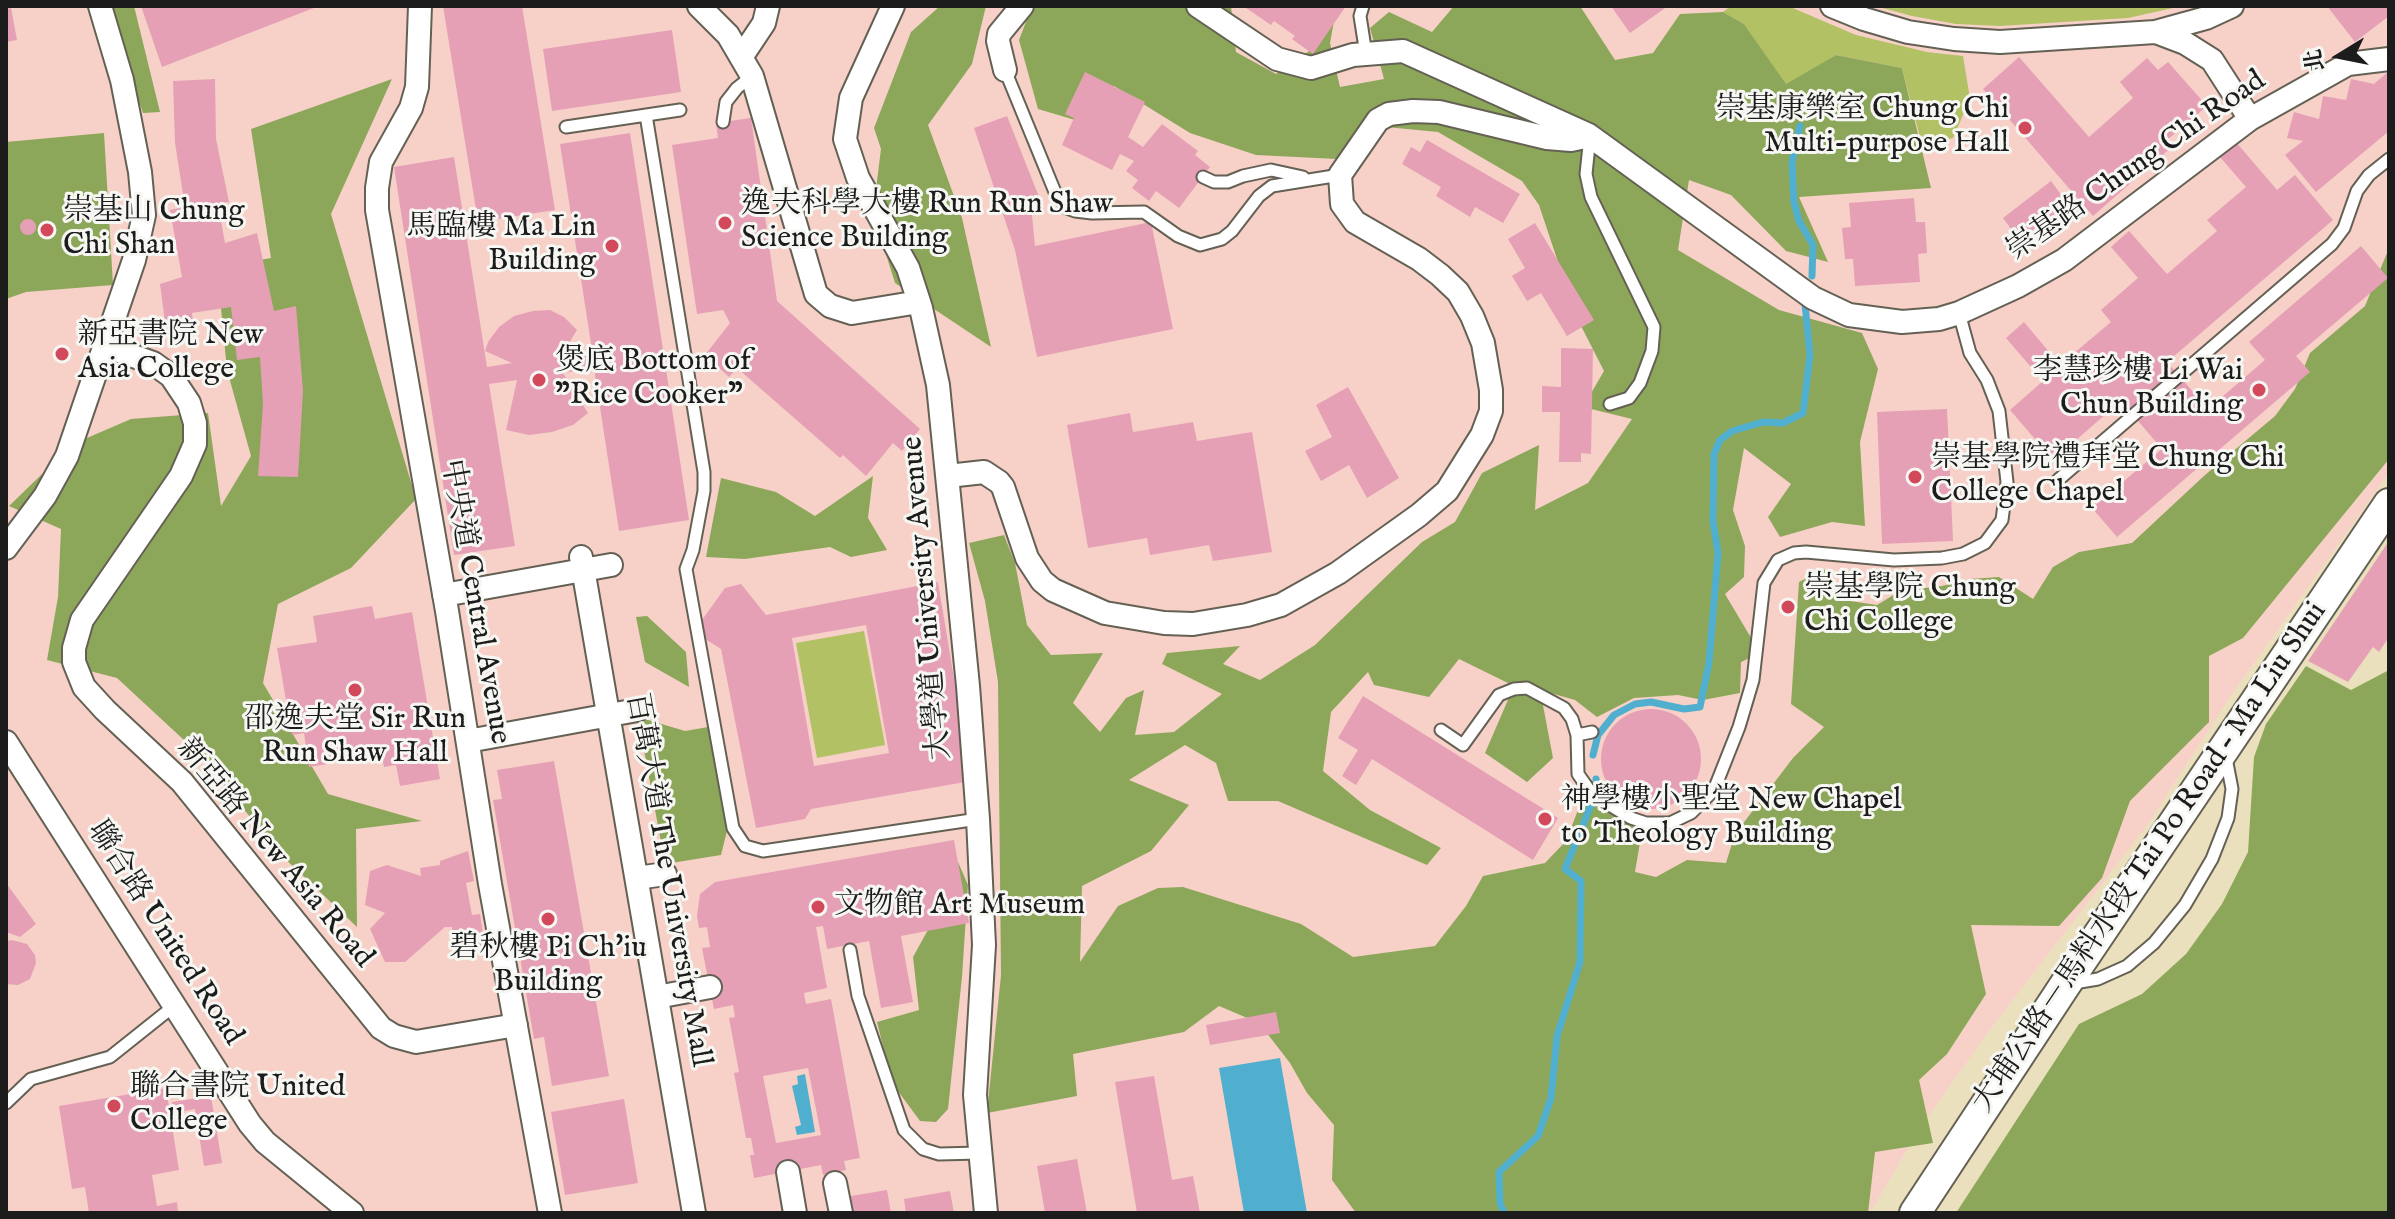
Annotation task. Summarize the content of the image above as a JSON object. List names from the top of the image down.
{
  "streets": {
    "main road": ["大埔公路－馬料水段 Tai Po Road – Ma Liu Shui"],
    "street": [
      "崇基路 Chung Chi Road",
      "大學道 University Avenue",
      "中央道 Central Avenue",
      "新亞路 New Asia Road",
      "百萬大道 The University Mall",
      "聯合路 United Road"
    ]
  },
  "crossings": [
    ["中央道 Central Avenue", "新亞路 New Asia Road"]
  ],
  "places": [
    "崇基康樂室 Chung Chi Multi-purpose Hall",
    "逸夫科學大樓 Run Run Shaw Science Building",
    "崇基山 Chung Chi Shan",
    "馬臨樓 Ma Lin Building",
    "新亞書院 New Asia College",
    "煲底 Bottom of \"Rice Cooker\"",
    "李慧珍樓 Li Wai Chun Building",
    "崇基學院禮拜堂 Chung Chi College Chapel",
    "崇基學院 Chung Chi College",
    "邵逸夫堂 Sir Run Run Shaw Hall",
    "神學樓小聖堂 New Chapel to Theology Building",
    "文物館 Art Museum",
    "碧秋樓 Pi Ch'iu Building",
    "聯合書院 United College"
  ],
  "north": "left"
}
